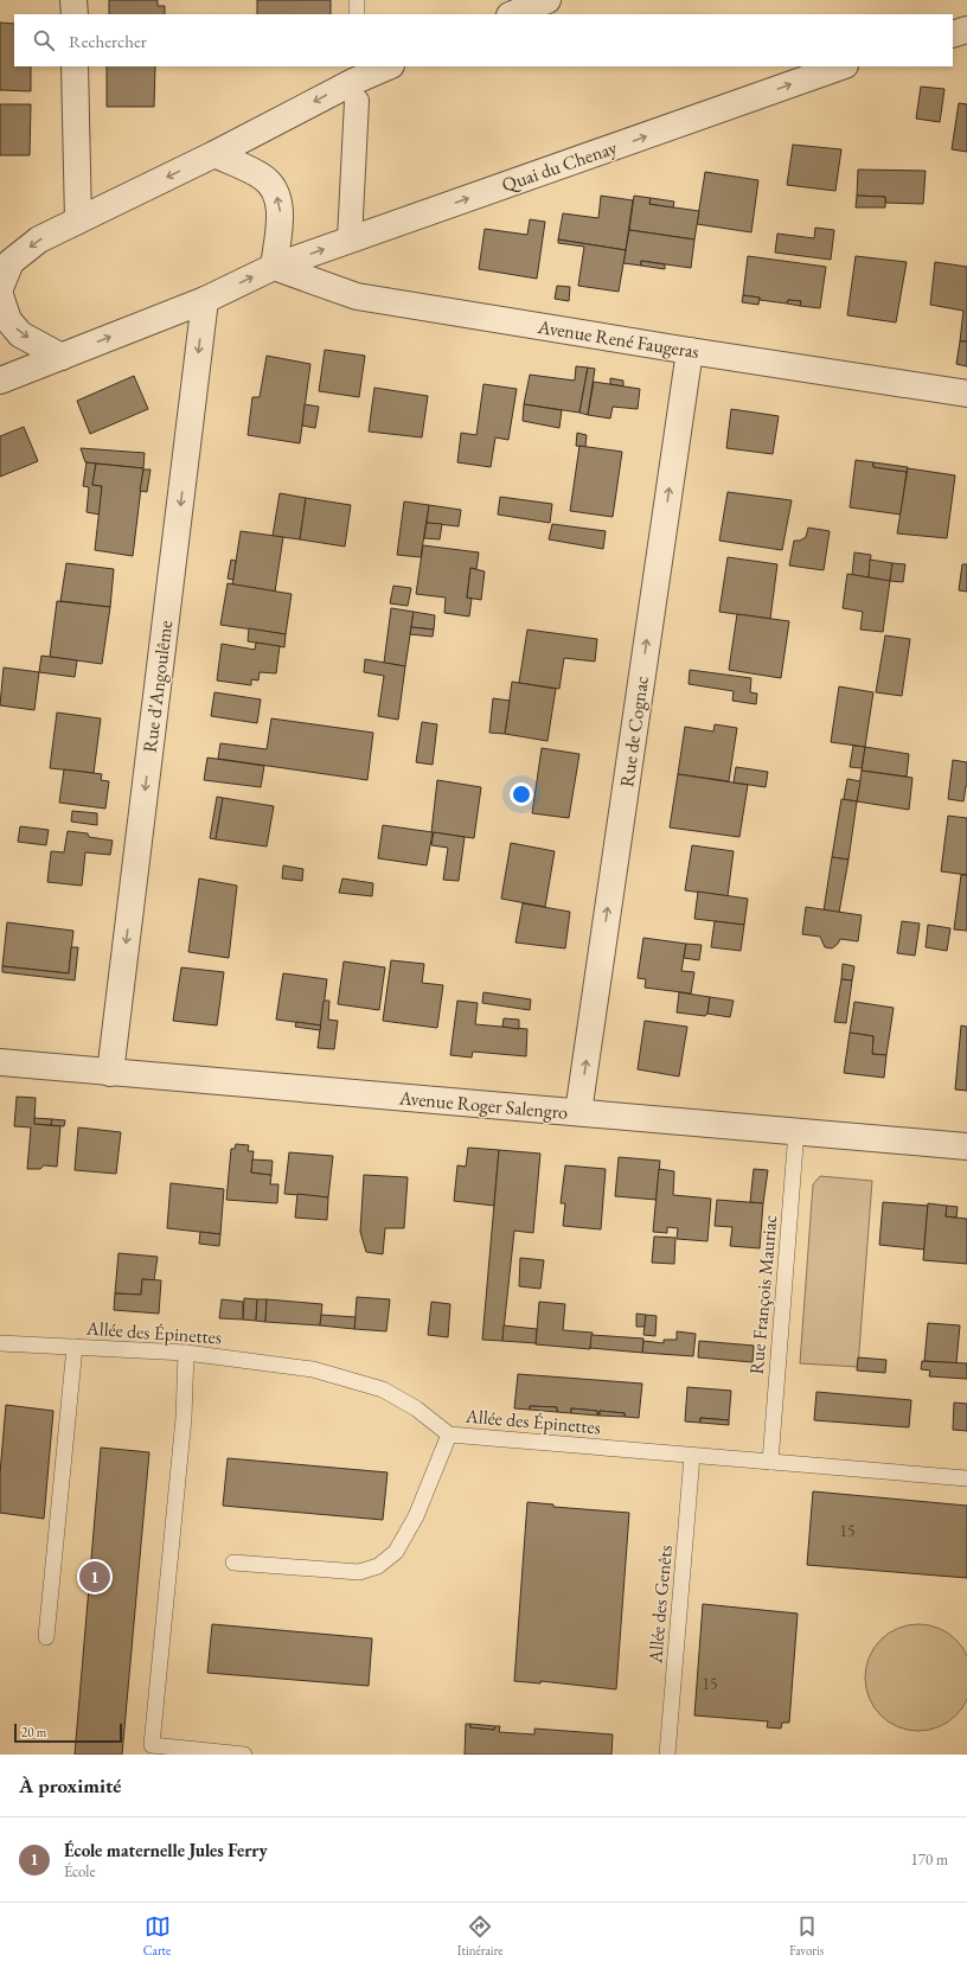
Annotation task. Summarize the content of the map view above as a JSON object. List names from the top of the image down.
{
  "streets": {
    "street": [
      "Quai du Chenay",
      "Avenue René Faugeras",
      "Rue d'Angoulême",
      "Rue de Cognac",
      "Avenue Roger Salengro"
    ],
    "lane": ["Rue François Mauriac", "Allée des Épinettes", "Allée des Genêts"]
  },
  "crossings": [
    ["Quai du Chenay", "Avenue René Faugeras"],
    ["Quai du Chenay", "Rue d'Angoulême"],
    ["Avenue René Faugeras", "Rue de Cognac"],
    ["Rue d'Angoulême", "Avenue Roger Salengro"],
    ["Rue de Cognac", "Avenue Roger Salengro"],
    ["Avenue Roger Salengro", "Rue François Mauriac"],
    ["Rue François Mauriac", "Allée des Épinettes"],
    ["Allée des Épinettes", "Allée des Genêts"]
  ],
  "one_way": ["Rue d'Angoulême", "Rue de Cognac"],
  "house_numbers": ["15", "15"],
  "scale_bar": "20 m",
  "page": {
    "search": "Rechercher",
    "pins": "1",
    "scale": "20 m",
    "heading": "À proximité",
    "list": [
      {
        "mark": "1",
        "name": "École maternelle Jules Ferry",
        "note": "École",
        "value": "170 m"
      }
    ],
    "nav": ["Carte", "Itinéraire", "Favoris"]
  }
}
